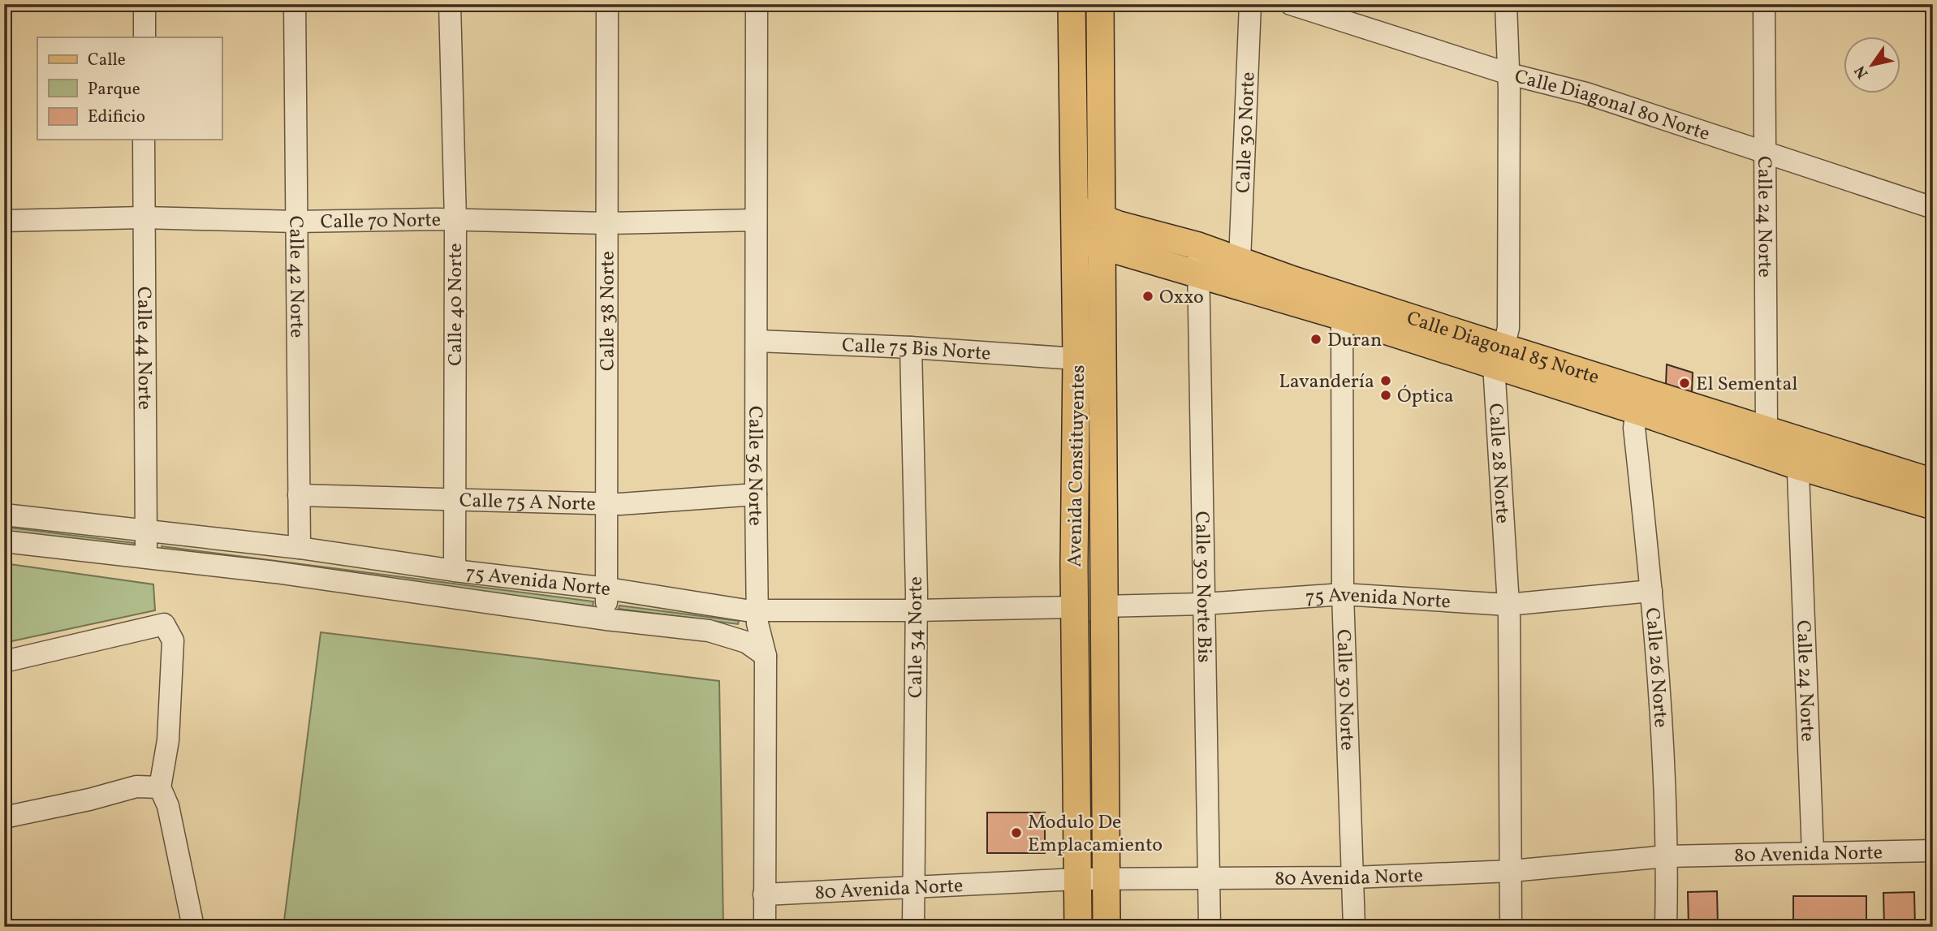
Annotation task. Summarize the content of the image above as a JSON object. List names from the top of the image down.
{
  "streets": {
    "main road": ["Calle Diagonal 85 Norte", "Avenida Constituyentes"],
    "street": [
      "Calle Diagonal 80 Norte",
      "Calle 30 Norte",
      "Calle 24 Norte",
      "Calle 70 Norte",
      "Calle 42 Norte",
      "Calle 40 Norte",
      "Calle 38 Norte",
      "Calle 44 Norte",
      "Calle 75 Bis Norte",
      "Calle 28 Norte",
      "Calle 36 Norte",
      "Calle 75 A Norte",
      "75 Avenida Norte",
      "Calle 30 Norte Bis",
      "Calle 34 Norte",
      "Calle 26 Norte",
      "80 Avenida Norte"
    ]
  },
  "crossings": [
    ["Calle Diagonal 80 Norte", "Calle 24 Norte"],
    ["Calle Diagonal 80 Norte", "Calle 28 Norte"],
    ["Calle 30 Norte", "Calle Diagonal 85 Norte"],
    ["Calle 30 Norte", "75 Avenida Norte"],
    ["Calle 30 Norte", "80 Avenida Norte"],
    ["Calle 24 Norte", "Calle Diagonal 85 Norte"],
    ["Calle 24 Norte", "80 Avenida Norte"],
    ["Calle 70 Norte", "Calle 42 Norte"],
    ["Calle 70 Norte", "Calle 40 Norte"],
    ["Calle 70 Norte", "Calle 38 Norte"],
    ["Calle 70 Norte", "Calle 44 Norte"],
    ["Calle 70 Norte", "Calle 36 Norte"],
    ["Calle 42 Norte", "Calle 75 A Norte"],
    ["Calle 42 Norte", "75 Avenida Norte"],
    ["Calle 40 Norte", "Calle 75 A Norte"],
    ["Calle 40 Norte", "75 Avenida Norte"],
    ["Calle 38 Norte", "Calle 75 A Norte"],
    ["Calle 38 Norte", "75 Avenida Norte"],
    ["Calle Diagonal 85 Norte", "Calle 28 Norte"],
    ["Calle Diagonal 85 Norte", "Avenida Constituyentes"],
    ["Calle Diagonal 85 Norte", "Calle 30 Norte Bis"],
    ["Calle Diagonal 85 Norte", "Calle 26 Norte"],
    ["Calle 44 Norte", "75 Avenida Norte"],
    ["Calle 75 Bis Norte", "Calle 36 Norte"],
    ["Calle 75 Bis Norte", "Avenida Constituyentes"],
    ["Calle 75 Bis Norte", "Calle 34 Norte"],
    ["Calle 28 Norte", "75 Avenida Norte"],
    ["Calle 28 Norte", "80 Avenida Norte"],
    ["Calle 36 Norte", "Calle 75 A Norte"],
    ["Calle 36 Norte", "75 Avenida Norte"],
    ["Calle 36 Norte", "80 Avenida Norte"],
    ["Avenida Constituyentes", "75 Avenida Norte"],
    ["Avenida Constituyentes", "80 Avenida Norte"],
    ["75 Avenida Norte", "Calle 30 Norte Bis"],
    ["75 Avenida Norte", "Calle 34 Norte"],
    ["75 Avenida Norte", "Calle 26 Norte"],
    ["Calle 30 Norte Bis", "80 Avenida Norte"],
    ["Calle 34 Norte", "80 Avenida Norte"],
    ["Calle 26 Norte", "80 Avenida Norte"]
  ],
  "places": [
    "Oxxo",
    "Duran",
    "Lavandería",
    "El Semental",
    "Óptica",
    "Modulo De Emplacamiento"
  ],
  "legend": ["Calle", "Parque", "Edificio"],
  "north": "bottom left"
}
